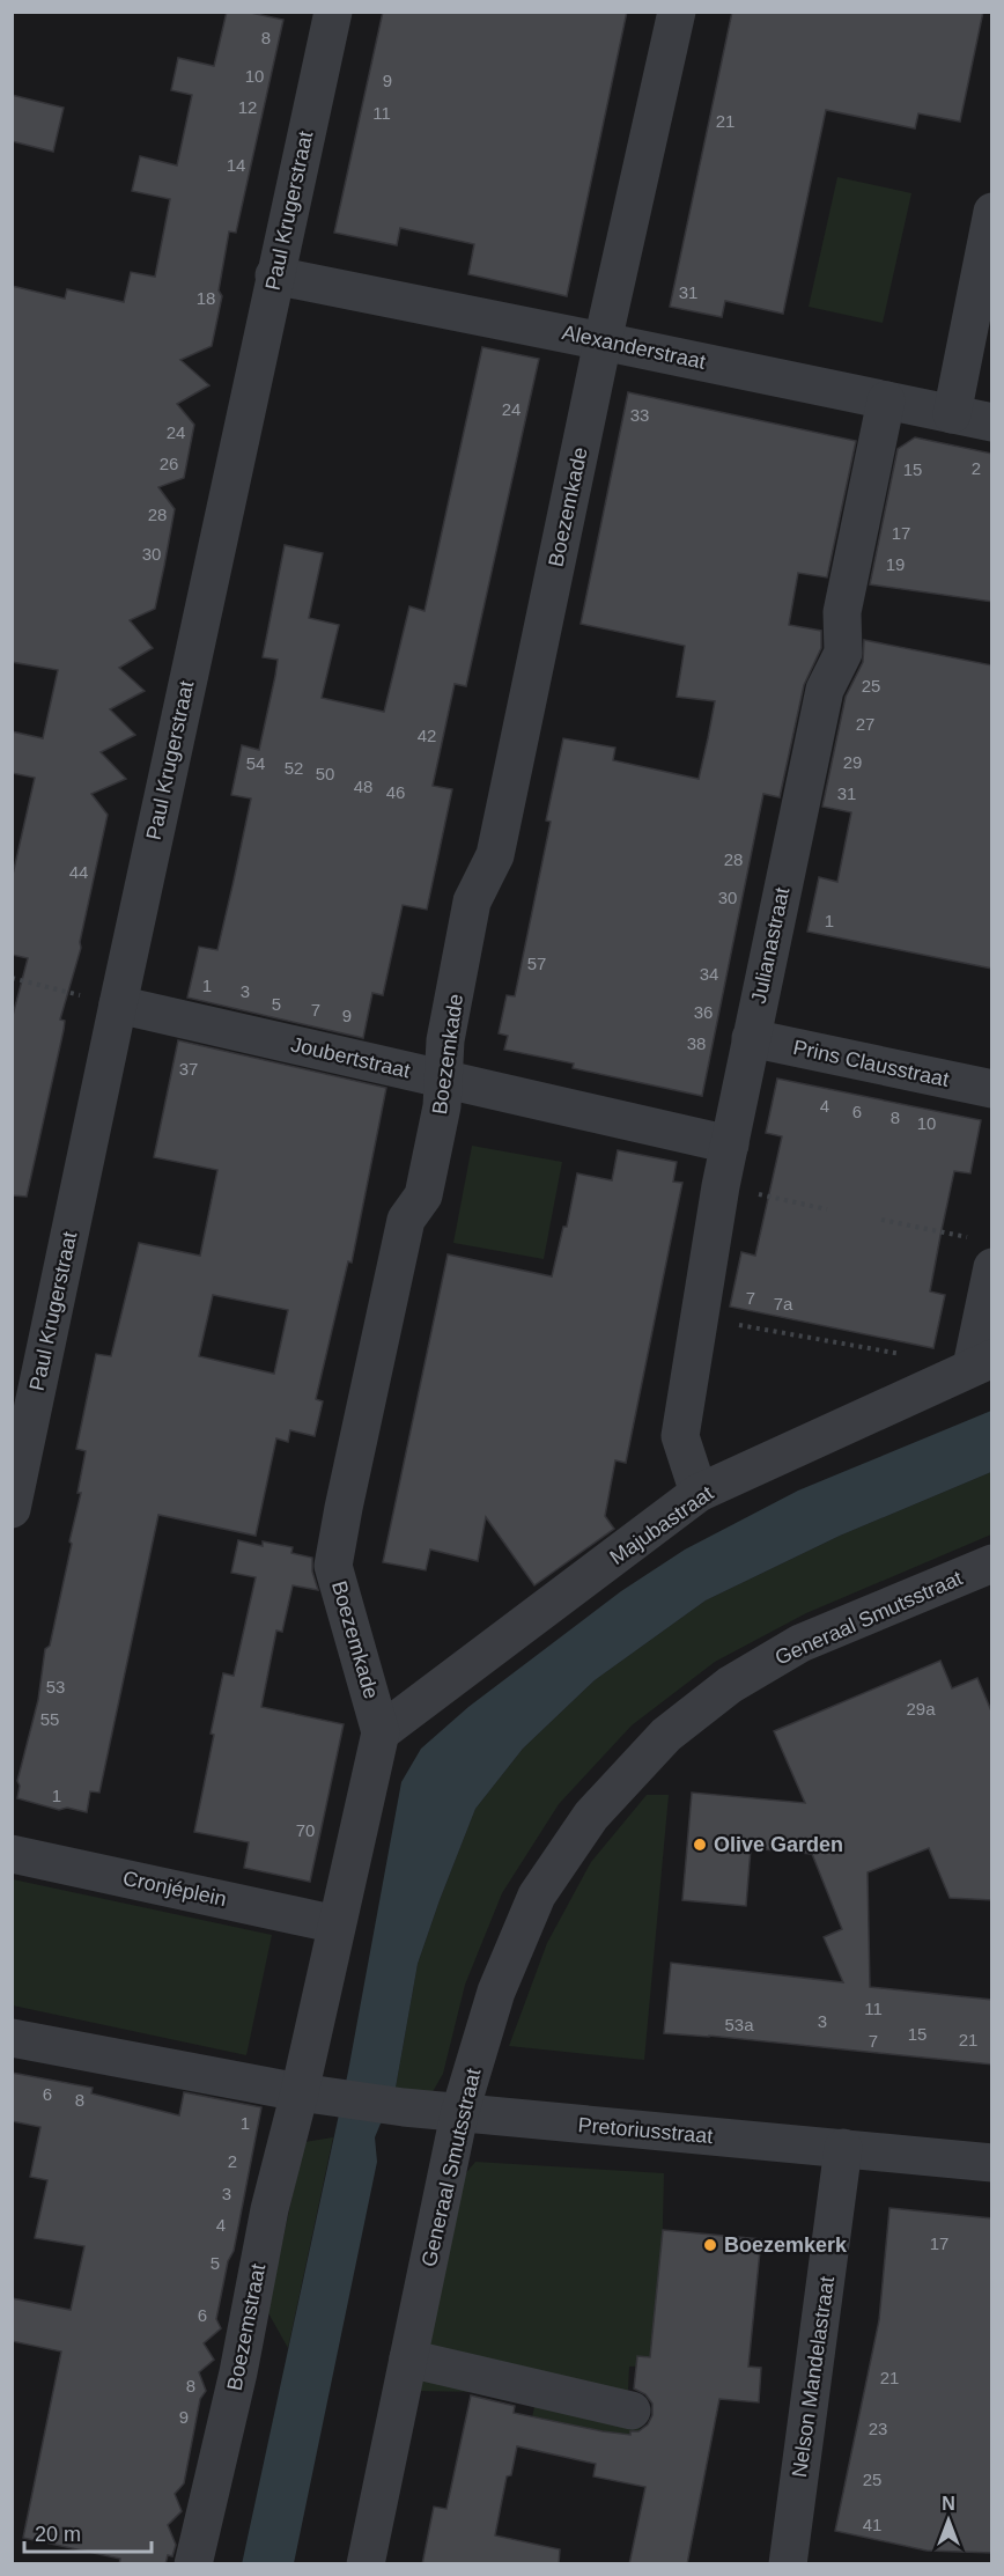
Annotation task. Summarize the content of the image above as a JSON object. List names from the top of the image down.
{
  "streets": {
    "street": [
      "Paul Krugerstraat",
      "Alexanderstraat",
      "Boezemkade",
      "Julianastraat",
      "Joubertstraat",
      "Prins Clausstraat",
      "Majubastraat",
      "Generaal Smutsstraat",
      "Cronjéplein",
      "Pretoriusstraat",
      "Boezemstraat",
      "Nelson Mandelastraat"
    ]
  },
  "crossings": [
    ["Paul Krugerstraat", "Alexanderstraat"],
    ["Paul Krugerstraat", "Joubertstraat"],
    ["Alexanderstraat", "Boezemkade"],
    ["Alexanderstraat", "Julianastraat"],
    ["Boezemkade", "Joubertstraat"],
    ["Boezemkade", "Majubastraat"],
    ["Boezemkade", "Cronjéplein"],
    ["Boezemkade", "Pretoriusstraat"],
    ["Boezemkade", "Boezemstraat"],
    ["Julianastraat", "Joubertstraat"],
    ["Julianastraat", "Prins Clausstraat"],
    ["Julianastraat", "Majubastraat"],
    ["Generaal Smutsstraat", "Pretoriusstraat"],
    ["Pretoriusstraat", "Boezemstraat"],
    ["Pretoriusstraat", "Nelson Mandelastraat"]
  ],
  "places": ["Olive Garden", "Boezemkerk"],
  "house_numbers": [
    "8",
    "10",
    "9",
    "12",
    "11",
    "21",
    "14",
    "31",
    "18",
    "24",
    "33",
    "24",
    "26",
    "2",
    "15",
    "28",
    "17",
    "30",
    "19",
    "25",
    "27",
    "42",
    "29",
    "54",
    "52",
    "50",
    "48",
    "46",
    "31",
    "28",
    "44",
    "30",
    "1",
    "57",
    "34",
    "1",
    "3",
    "5",
    "7",
    "36",
    "9",
    "38",
    "37",
    "4",
    "6",
    "8",
    "10",
    "7",
    "7a",
    "53",
    "29a",
    "55",
    "1",
    "70",
    "11",
    "3",
    "53a",
    "15",
    "21",
    "7",
    "6",
    "8",
    "1",
    "2",
    "3",
    "4",
    "17",
    "5",
    "6",
    "21",
    "8",
    "9",
    "23",
    "25",
    "41"
  ],
  "scale_bar": "20 m",
  "north": "top"
}
